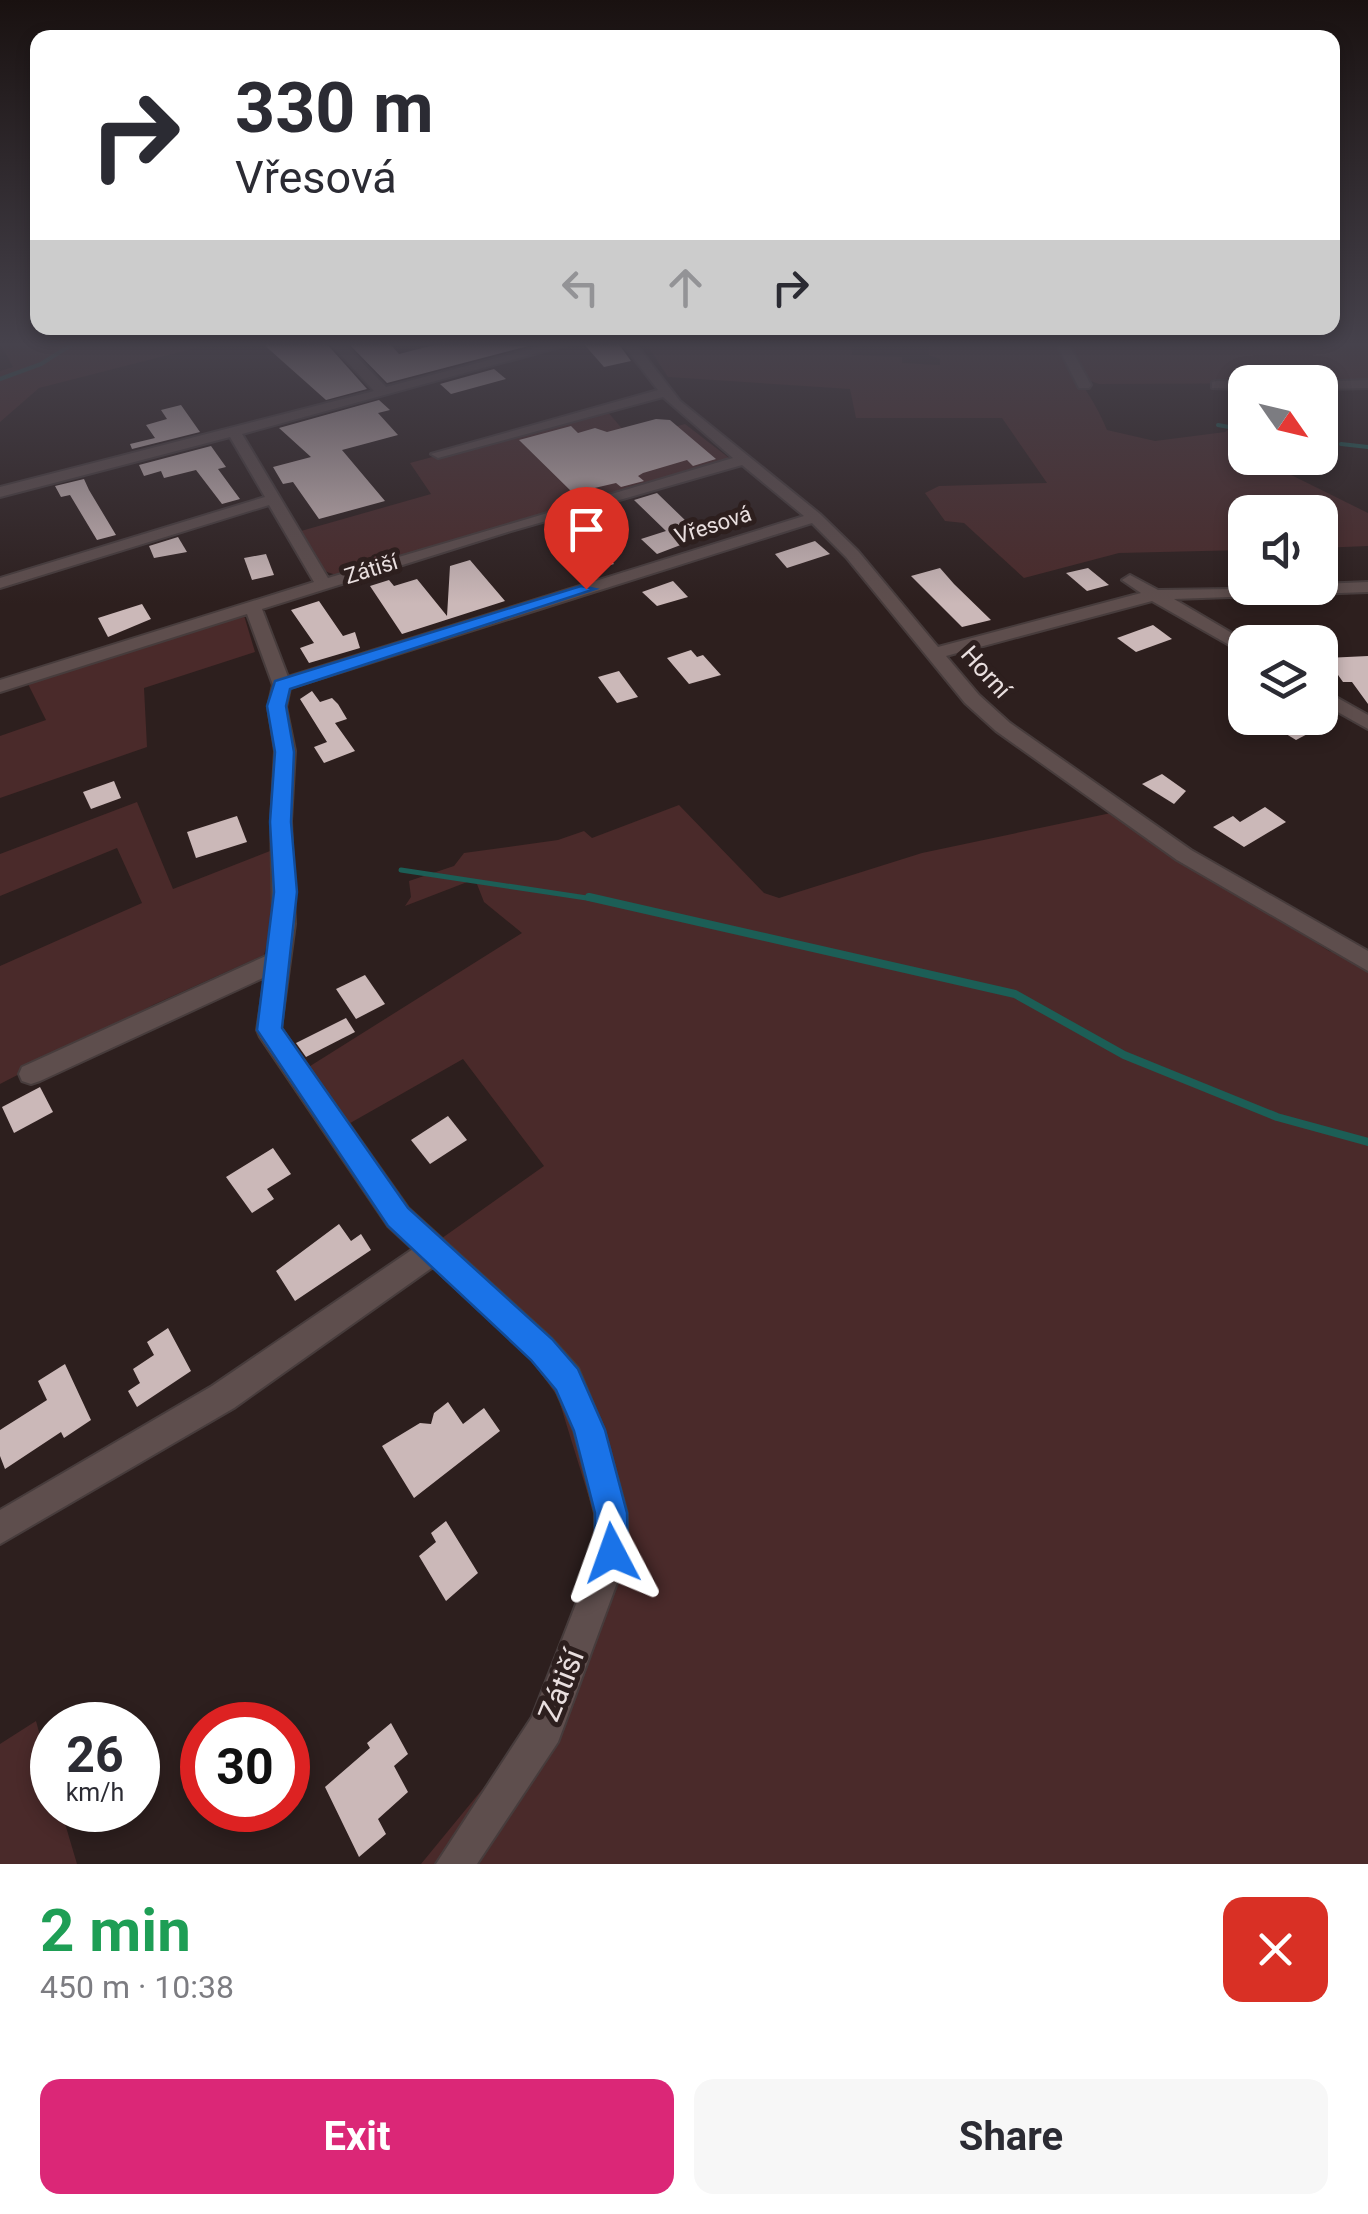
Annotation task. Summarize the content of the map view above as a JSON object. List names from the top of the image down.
{
  "streets": {
    "street": ["Vřesová", "Zátiší", "Horní"]
  },
  "crossings": [
    ["Vřesová", "Zátiší"],
    ["Vřesová", "Horní"],
    ["Zátiší", "Horní"]
  ],
  "north": "bottom right",
  "page": {
    "turn": ["330 m", "Vřesová"],
    "speed": "26 km/h",
    "limit": "30",
    "heading": ["2 min", "450 m · 10:38"],
    "buttons": ["Exit", "Share"]
  }
}
